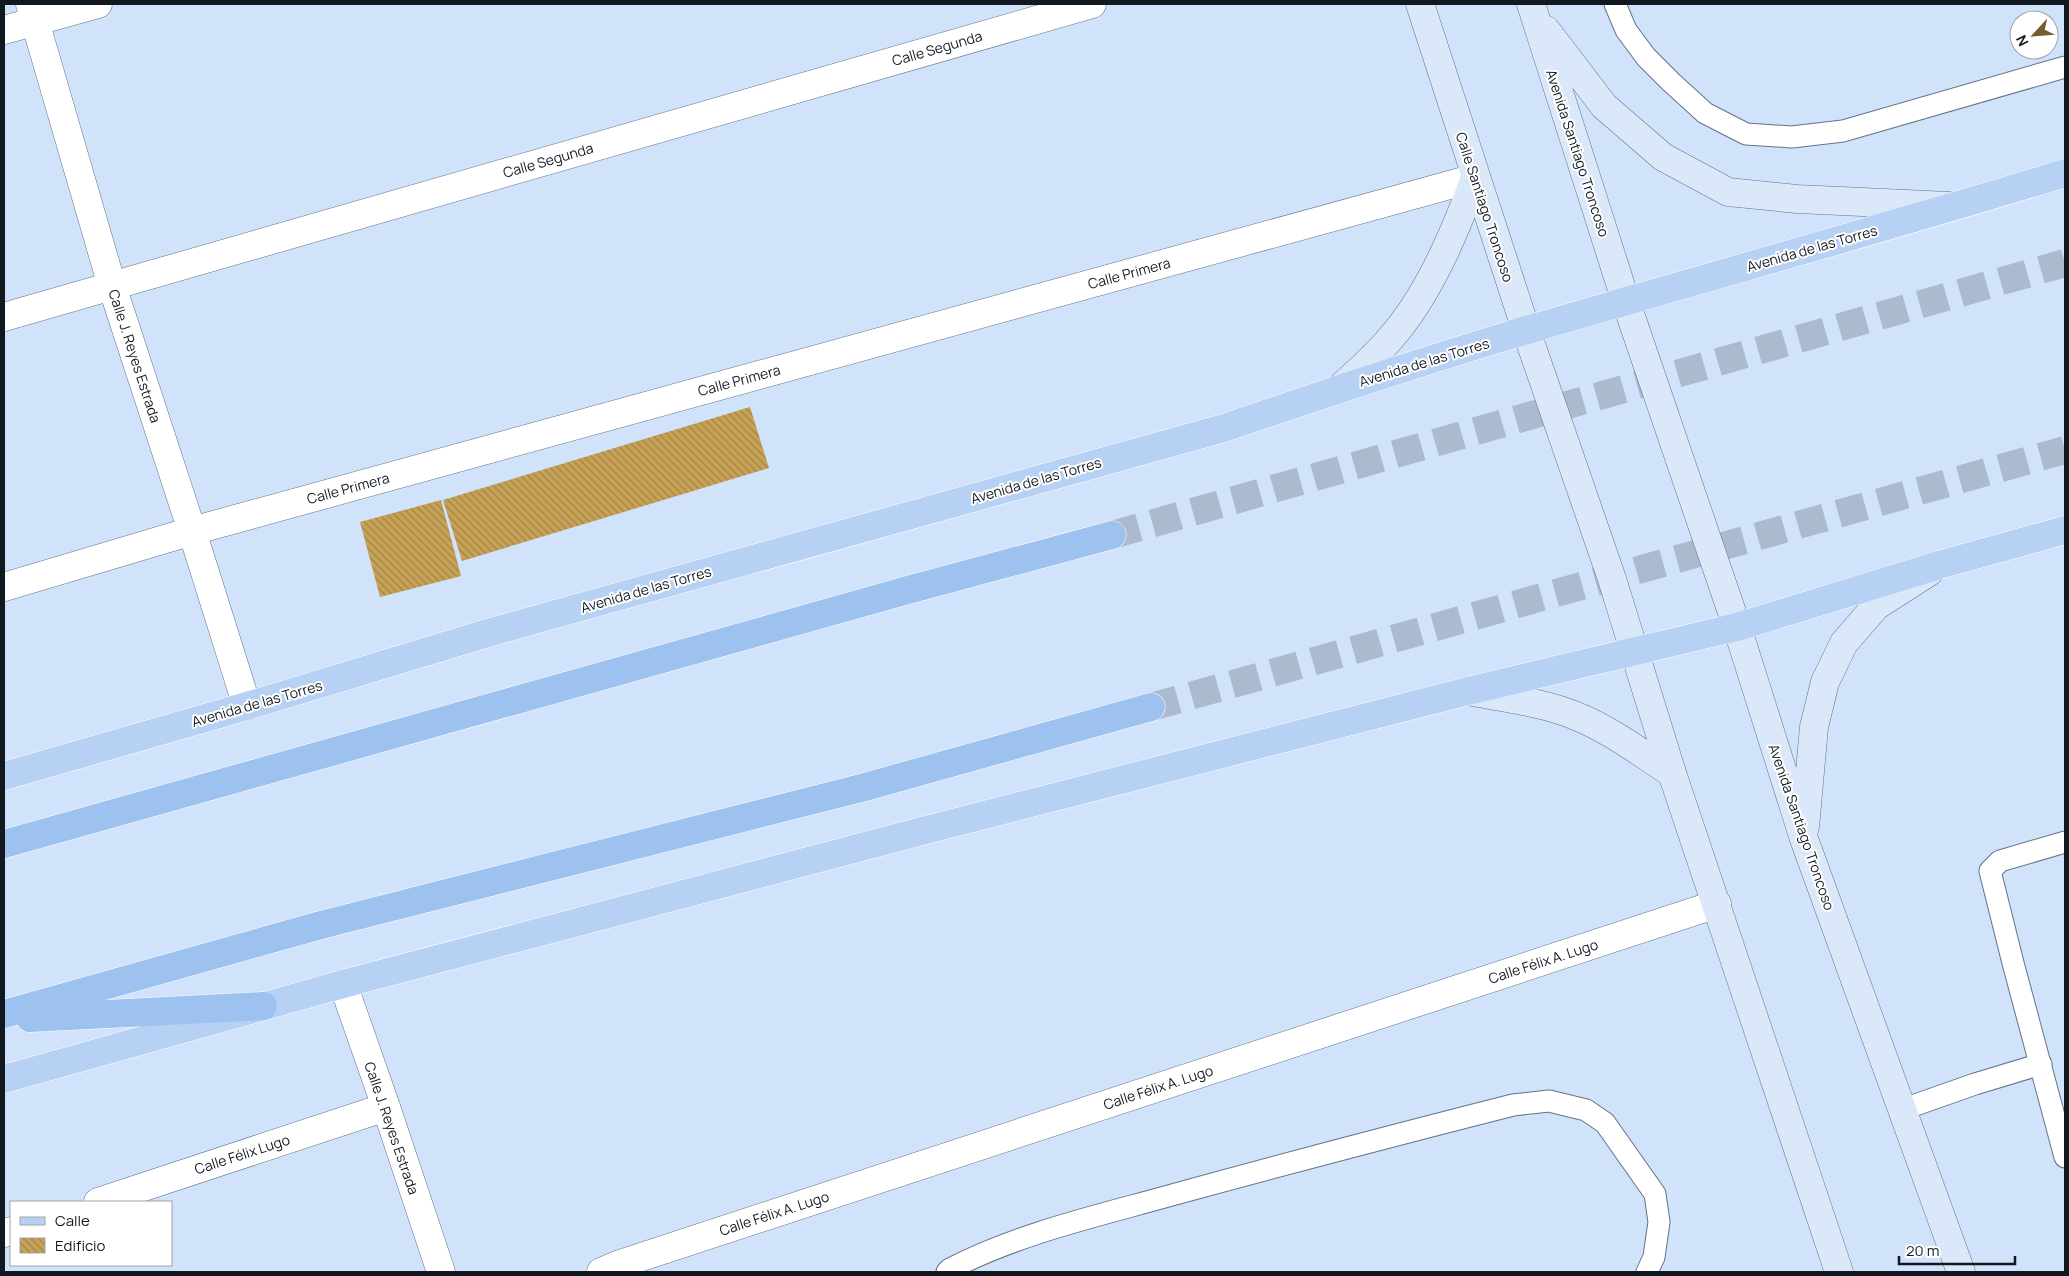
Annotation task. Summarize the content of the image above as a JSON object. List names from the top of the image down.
{
  "streets": {
    "main road": ["Avenida Santiago Troncoso", "Calle Santiago Troncoso", "Avenida de las Torres"],
    "street": [
      "Calle Segunda",
      "Calle Primera",
      "Calle J. Reyes Estrada",
      "Calle Félix A. Lugo",
      "Calle Félix Lugo"
    ]
  },
  "crossings": [
    ["Calle Segunda", "Calle J. Reyes Estrada"],
    ["Avenida Santiago Troncoso", "Avenida de las Torres"],
    ["Calle Santiago Troncoso", "Avenida de las Torres"],
    ["Calle Santiago Troncoso", "Calle Primera"],
    ["Avenida de las Torres", "Calle J. Reyes Estrada"],
    ["Calle Primera", "Calle J. Reyes Estrada"],
    ["Calle J. Reyes Estrada", "Calle Félix Lugo"]
  ],
  "legend": ["Calle", "Edificio"],
  "scale_bar": "20 m",
  "north": "bottom left"
}
